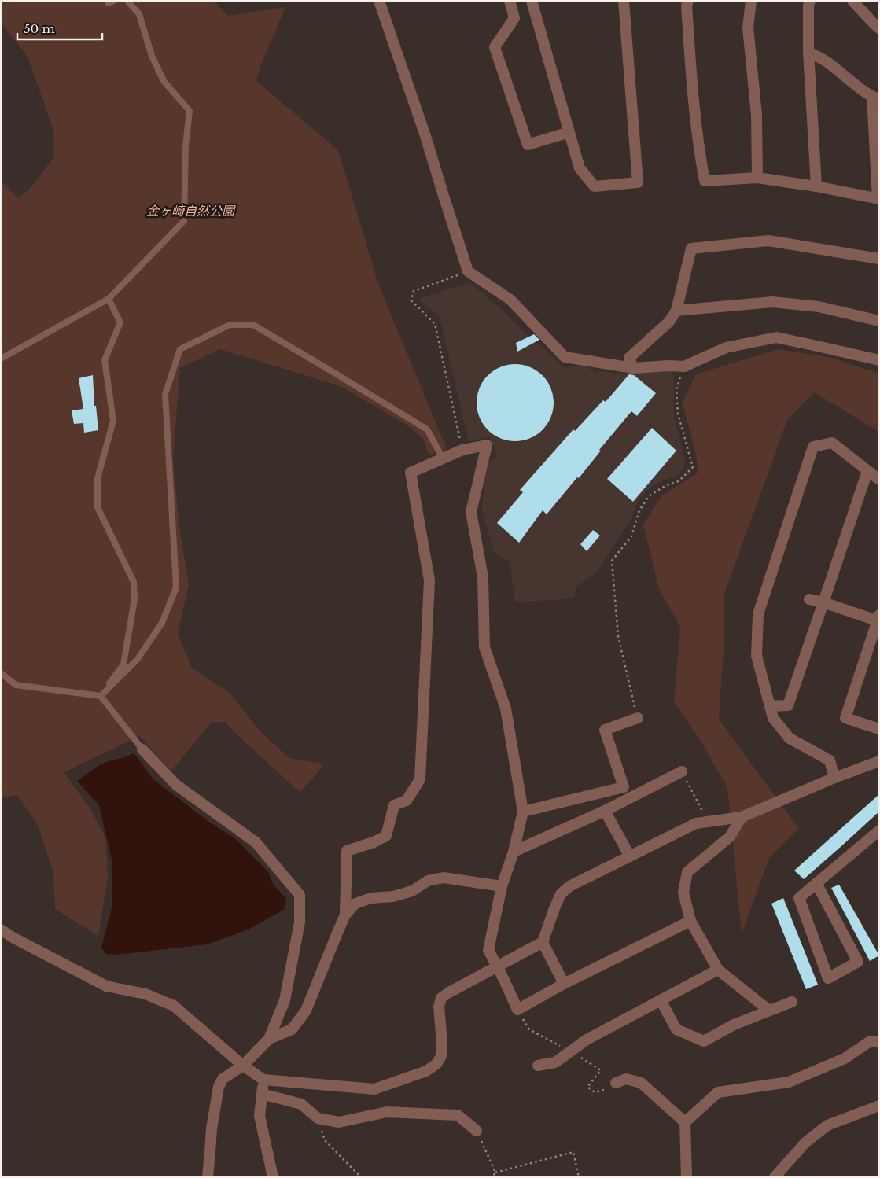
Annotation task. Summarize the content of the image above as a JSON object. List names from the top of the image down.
{
  "parks": ["金ヶ崎自然公園"],
  "scale_bar": "50 m"
}
